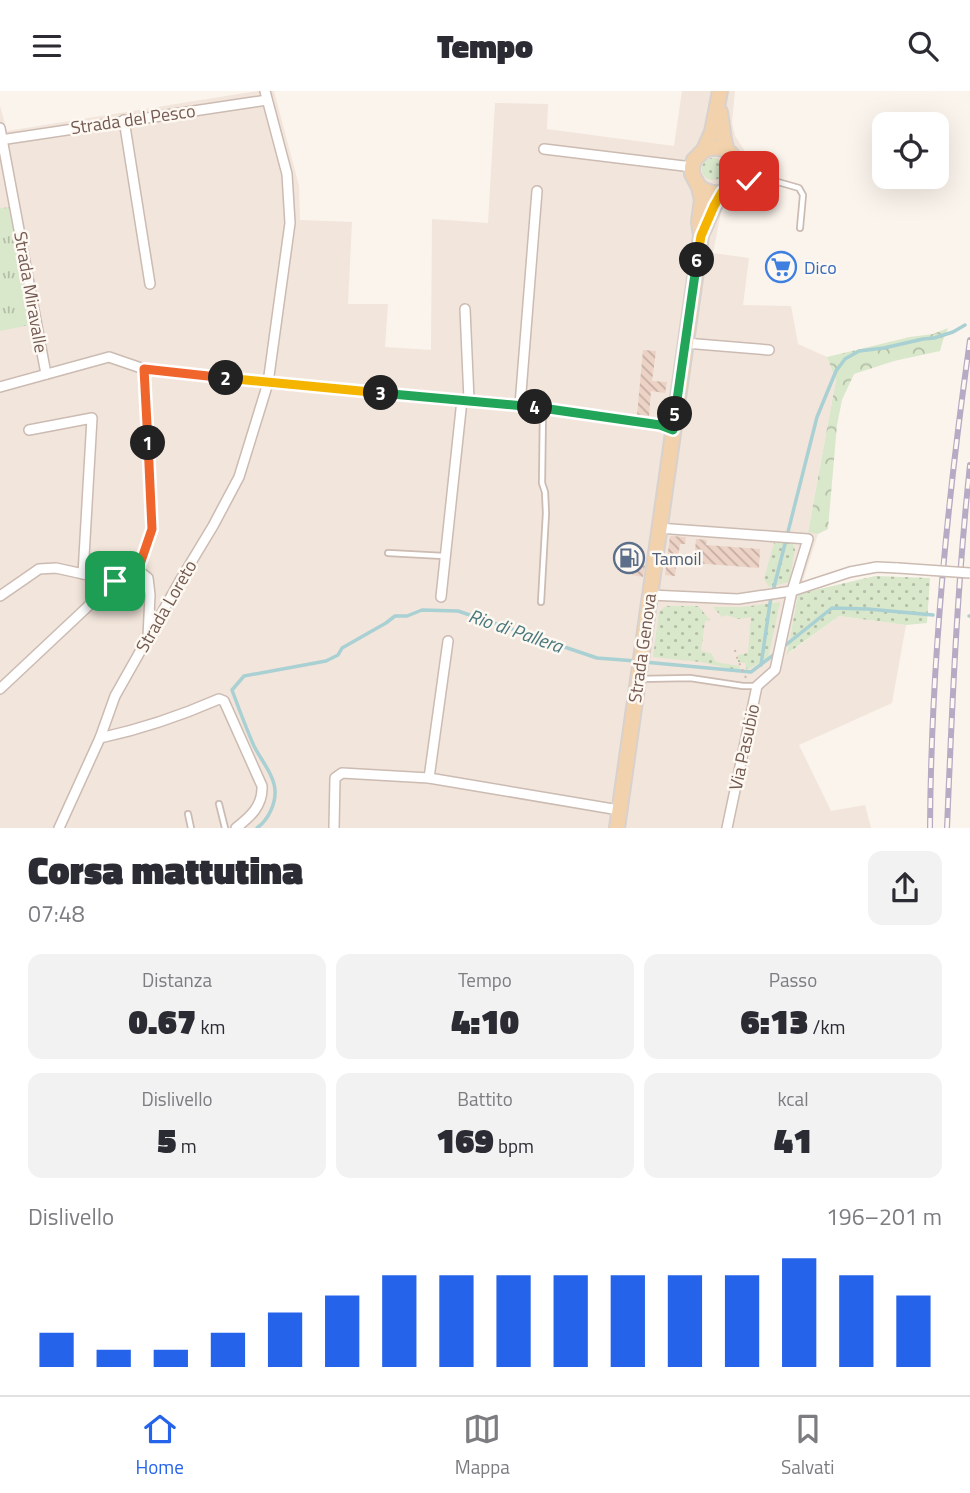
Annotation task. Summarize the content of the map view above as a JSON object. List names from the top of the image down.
{
  "streets": {
    "main road": ["Strada Genova"],
    "street": [
      "Strada del Pesco",
      "Strada Miravalle",
      "Strada Loreto",
      "Via Pasubio"
    ]
  },
  "crossings": [
    ["Strada del Pesco", "Strada Miravalle"],
    ["Strada del Pesco", "Strada Loreto"],
    ["Strada Genova", "Via Pasubio"]
  ],
  "water": ["Rio di Pallera"],
  "places": {
    "supermarket": ["Dico"],
    "fuel station": ["Tamoil"]
  },
  "page": {
    "header": "Tempo",
    "pins": [
      "6",
      "2",
      "3",
      "4",
      "5",
      "1"
    ],
    "heading": ["Corsa mattutina", "07:48"],
    "stats": [
      ["Distanza", "0.67 km"],
      ["Tempo", "4:10"],
      ["Passo", "6:13 /km"],
      ["Dislivello", "5 m"],
      ["Battito", "169 bpm"],
      ["kcal", "41"]
    ],
    "chart": ["Dislivello", "196–201 m"],
    "tabs": ["Home", "Mappa", "Salvati"]
  }
}
